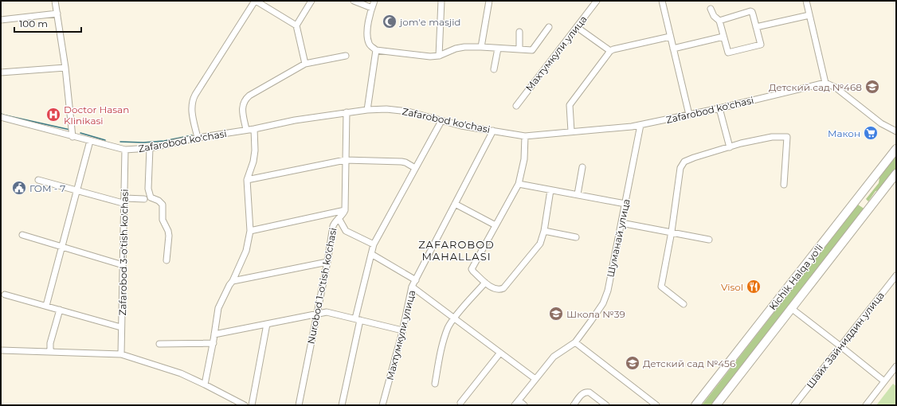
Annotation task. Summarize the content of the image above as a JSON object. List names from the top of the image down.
{
  "streets": {
    "highway": ["Kichik Halqa yo'li"],
    "street": [
      "Махтумкули улица",
      "Zafarobod ko'chasi",
      "Шуманай улица",
      "Zafarobod 3-o'tish ko'chasi",
      "Nurobod 1-o'tish ko'chasi",
      "Шайх Зайниддин улица"
    ]
  },
  "crossings": [
    ["Махтумкули улица", "Zafarobod ko'chasi"],
    ["Zafarobod ko'chasi", "Шуманай улица"],
    ["Zafarobod ko'chasi", "Zafarobod 3-o'tish ko'chasi"]
  ],
  "districts": ["ZAFAROBOD MAHALLASI"],
  "places": {
    "mosque": ["jom'e masjid"],
    "school or university": ["Детский сад №468", "Школа №39", "Детский сад №456"],
    "hospital": ["Doctor Hasan Klinikasi"],
    "supermarket": ["Макон"],
    "public building": ["ГОМ - 7"],
    "restaurant": ["Visol"]
  },
  "scale_bar": "100 m"
}
